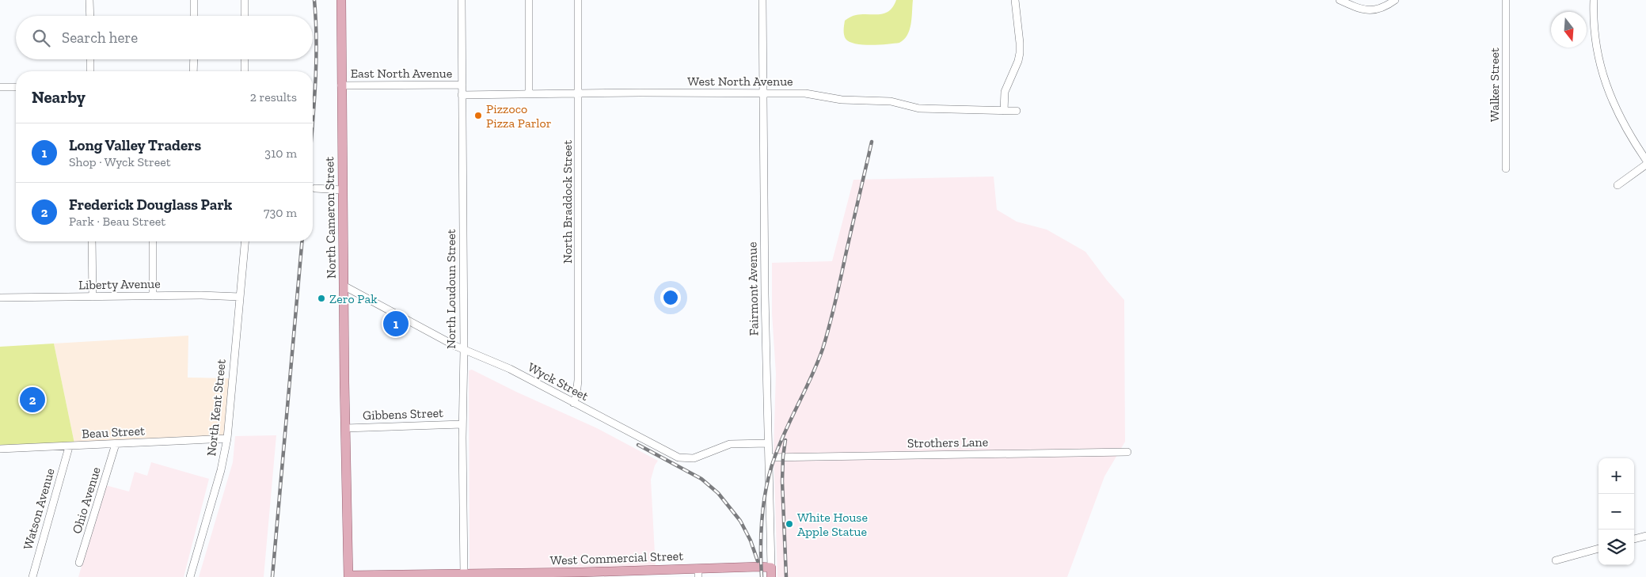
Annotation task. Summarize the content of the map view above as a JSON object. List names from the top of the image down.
{
  "streets": {
    "main road": ["North Cameron Street", "Fairmont Avenue", "West Commercial Street"],
    "street": [
      "East North Avenue",
      "West North Avenue",
      "Walker Street",
      "North Braddock Street",
      "Liberty Avenue",
      "North Loudoun Street",
      "Wyck Street",
      "North Kent Street",
      "Gibbens Street",
      "Beau Street",
      "Strothers Lane",
      "Ohio Avenue",
      "Watson Avenue"
    ]
  },
  "crossings": [
    ["East North Avenue", "North Cameron Street"],
    ["East North Avenue", "North Loudoun Street"],
    ["West North Avenue", "North Braddock Street"],
    ["West North Avenue", "North Loudoun Street"],
    ["West North Avenue", "Fairmont Avenue"],
    ["North Braddock Street", "Wyck Street"],
    ["North Cameron Street", "Wyck Street"],
    ["North Cameron Street", "Gibbens Street"],
    ["North Cameron Street", "West Commercial Street"],
    ["Liberty Avenue", "North Kent Street"],
    ["North Loudoun Street", "Wyck Street"],
    ["North Loudoun Street", "Gibbens Street"],
    ["North Loudoun Street", "West Commercial Street"],
    ["Fairmont Avenue", "Wyck Street"],
    ["Fairmont Avenue", "Strothers Lane"],
    ["Fairmont Avenue", "West Commercial Street"],
    ["North Kent Street", "Beau Street"],
    ["Beau Street", "Ohio Avenue"],
    ["Beau Street", "Watson Avenue"]
  ],
  "places": ["Pizzoco Pizza Parlor", "Zero Pak", "White House Apple Statue"],
  "north": "bottom",
  "page": {
    "search": "Search here",
    "heading": ["Nearby", "2 results"],
    "list": [
      {
        "mark": "1",
        "name": "Long Valley Traders",
        "note": "Shop · Wyck Street",
        "value": "310 m"
      },
      {
        "mark": "2",
        "name": "Frederick Douglass Park",
        "note": "Park · Beau Street",
        "value": "730 m"
      }
    ],
    "pins": ["1", "2"],
    "map_buttons": ["+", "−"]
  }
}
